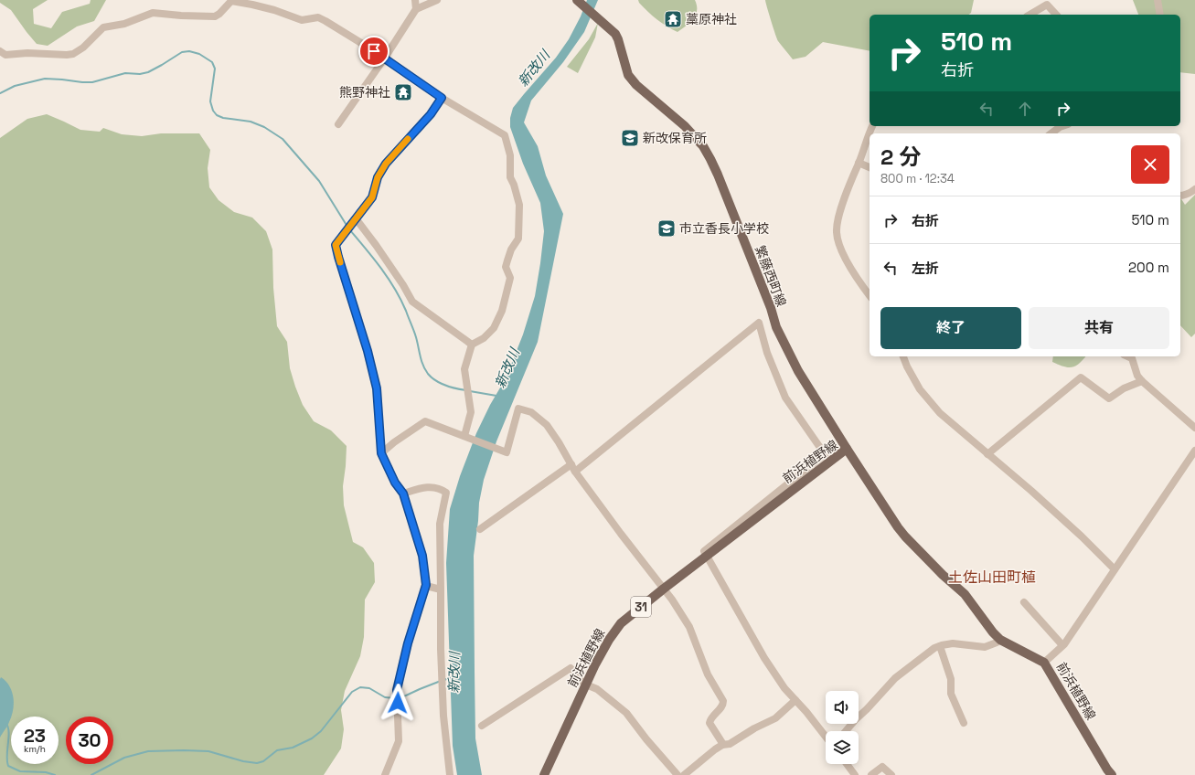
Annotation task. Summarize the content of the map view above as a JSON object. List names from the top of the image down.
{
  "streets": {
    "main road": ["繁藤西町線", "前浜植野線", "31"]
  },
  "crossings": [
    ["繁藤西町線", "前浜植野線"]
  ],
  "districts": ["土佐山田町植"],
  "water": ["新改川"],
  "places": {
    "temple": ["藁原神社", "熊野神社"],
    "school or university": ["新改保育所", "市立香長小学校"]
  },
  "page": {
    "turn": ["510 m", "右折"],
    "heading": ["2 分", "800 m · 12:34"],
    "list": [
      {
        "name": "右折",
        "value": "510 m"
      },
      {
        "name": "左折",
        "value": "200 m"
      }
    ],
    "buttons": ["終了", "共有"],
    "speed": "23 km/h",
    "limit": "30"
  }
}
